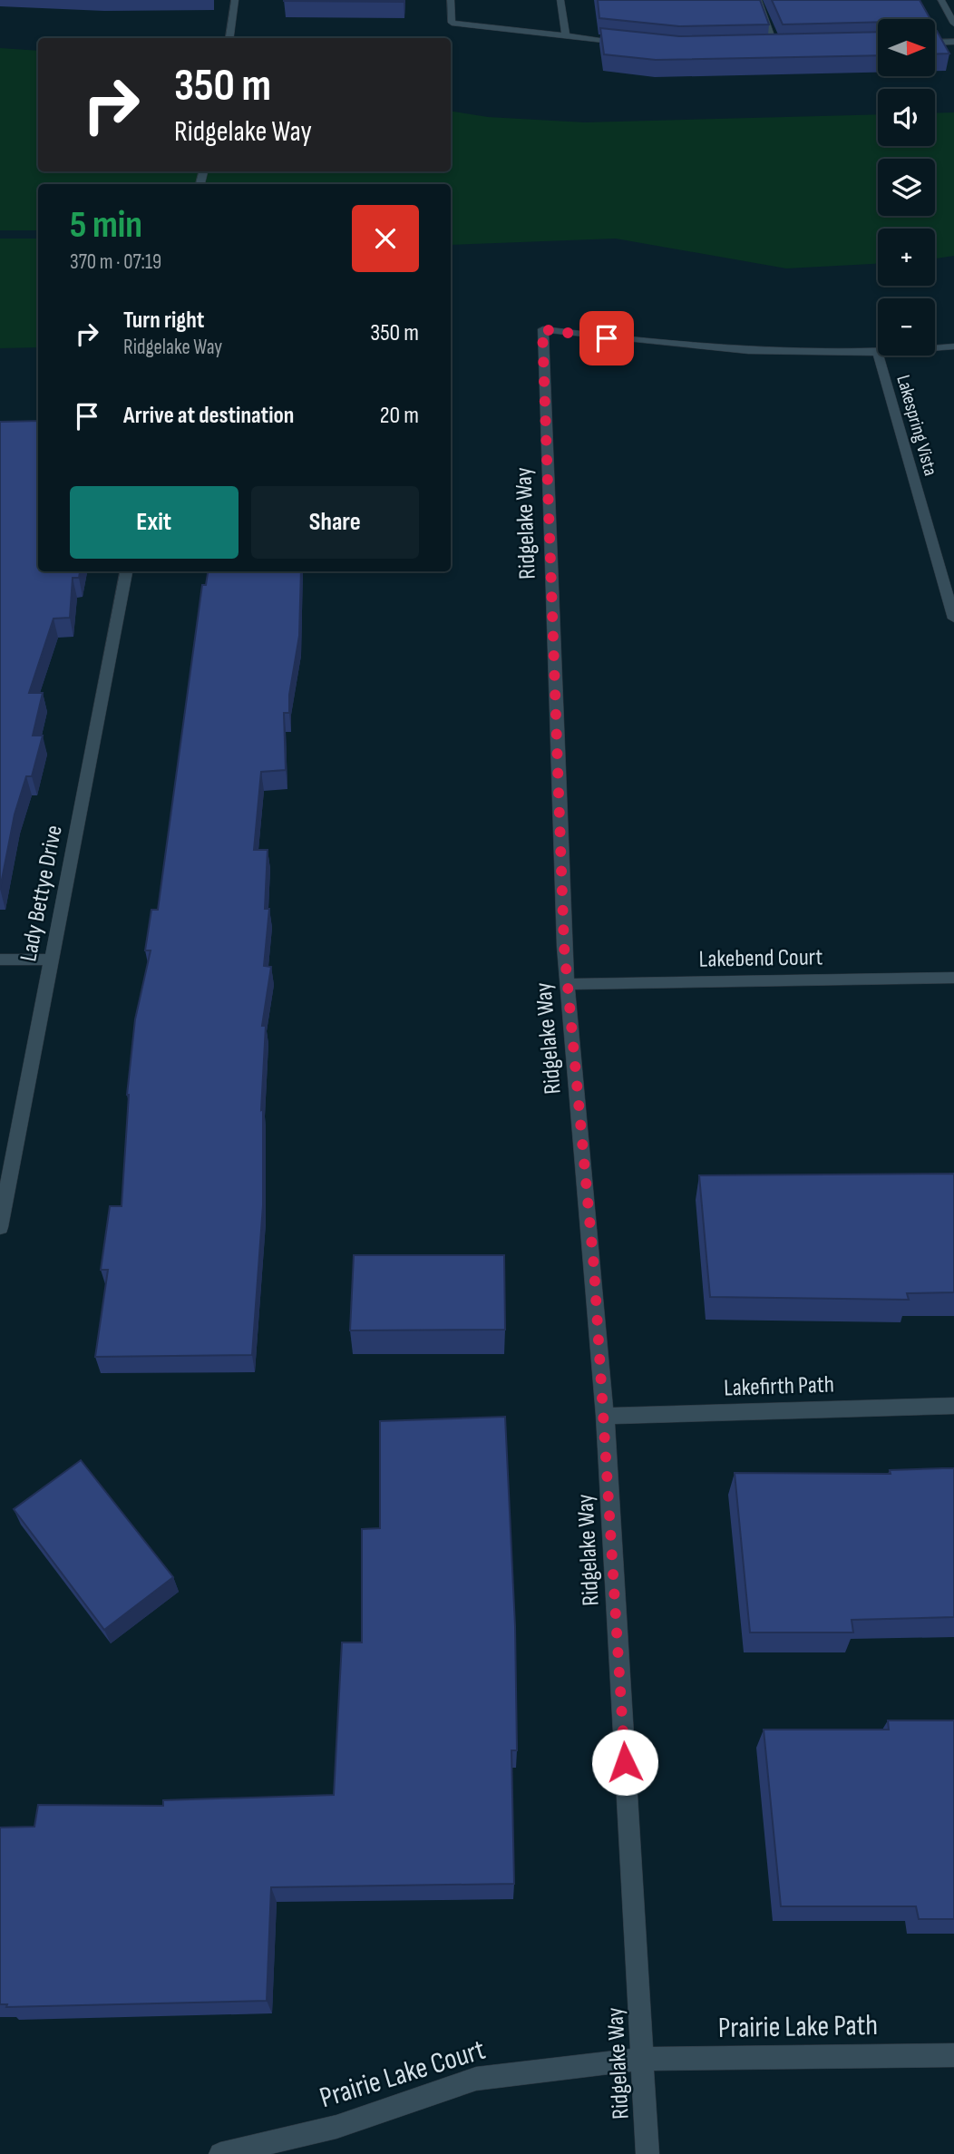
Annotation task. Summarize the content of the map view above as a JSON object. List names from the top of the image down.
{
  "streets": {
    "street": [
      "Lakespring Vista",
      "Ridgelake Way",
      "Lady Bettye Drive",
      "Lakebend Court",
      "Lakefirth Path",
      "Prairie Lake Path",
      "Prairie Lake Court"
    ]
  },
  "crossings": [
    ["Lakespring Vista", "Ridgelake Way"],
    ["Ridgelake Way", "Lakebend Court"],
    ["Ridgelake Way", "Lakefirth Path"],
    ["Ridgelake Way", "Prairie Lake Path"],
    ["Ridgelake Way", "Prairie Lake Court"],
    ["Prairie Lake Path", "Prairie Lake Court"]
  ],
  "north": "right",
  "page": {
    "map_buttons": ["+", "−"],
    "turn": ["350 m", "Ridgelake Way"],
    "heading": ["5 min", "370 m · 07:19"],
    "list": [
      {
        "name": "Turn right",
        "note": "Ridgelake Way",
        "value": "350 m"
      },
      {
        "name": "Arrive at destination",
        "value": "20 m"
      }
    ],
    "buttons": ["Exit", "Share"]
  }
}
